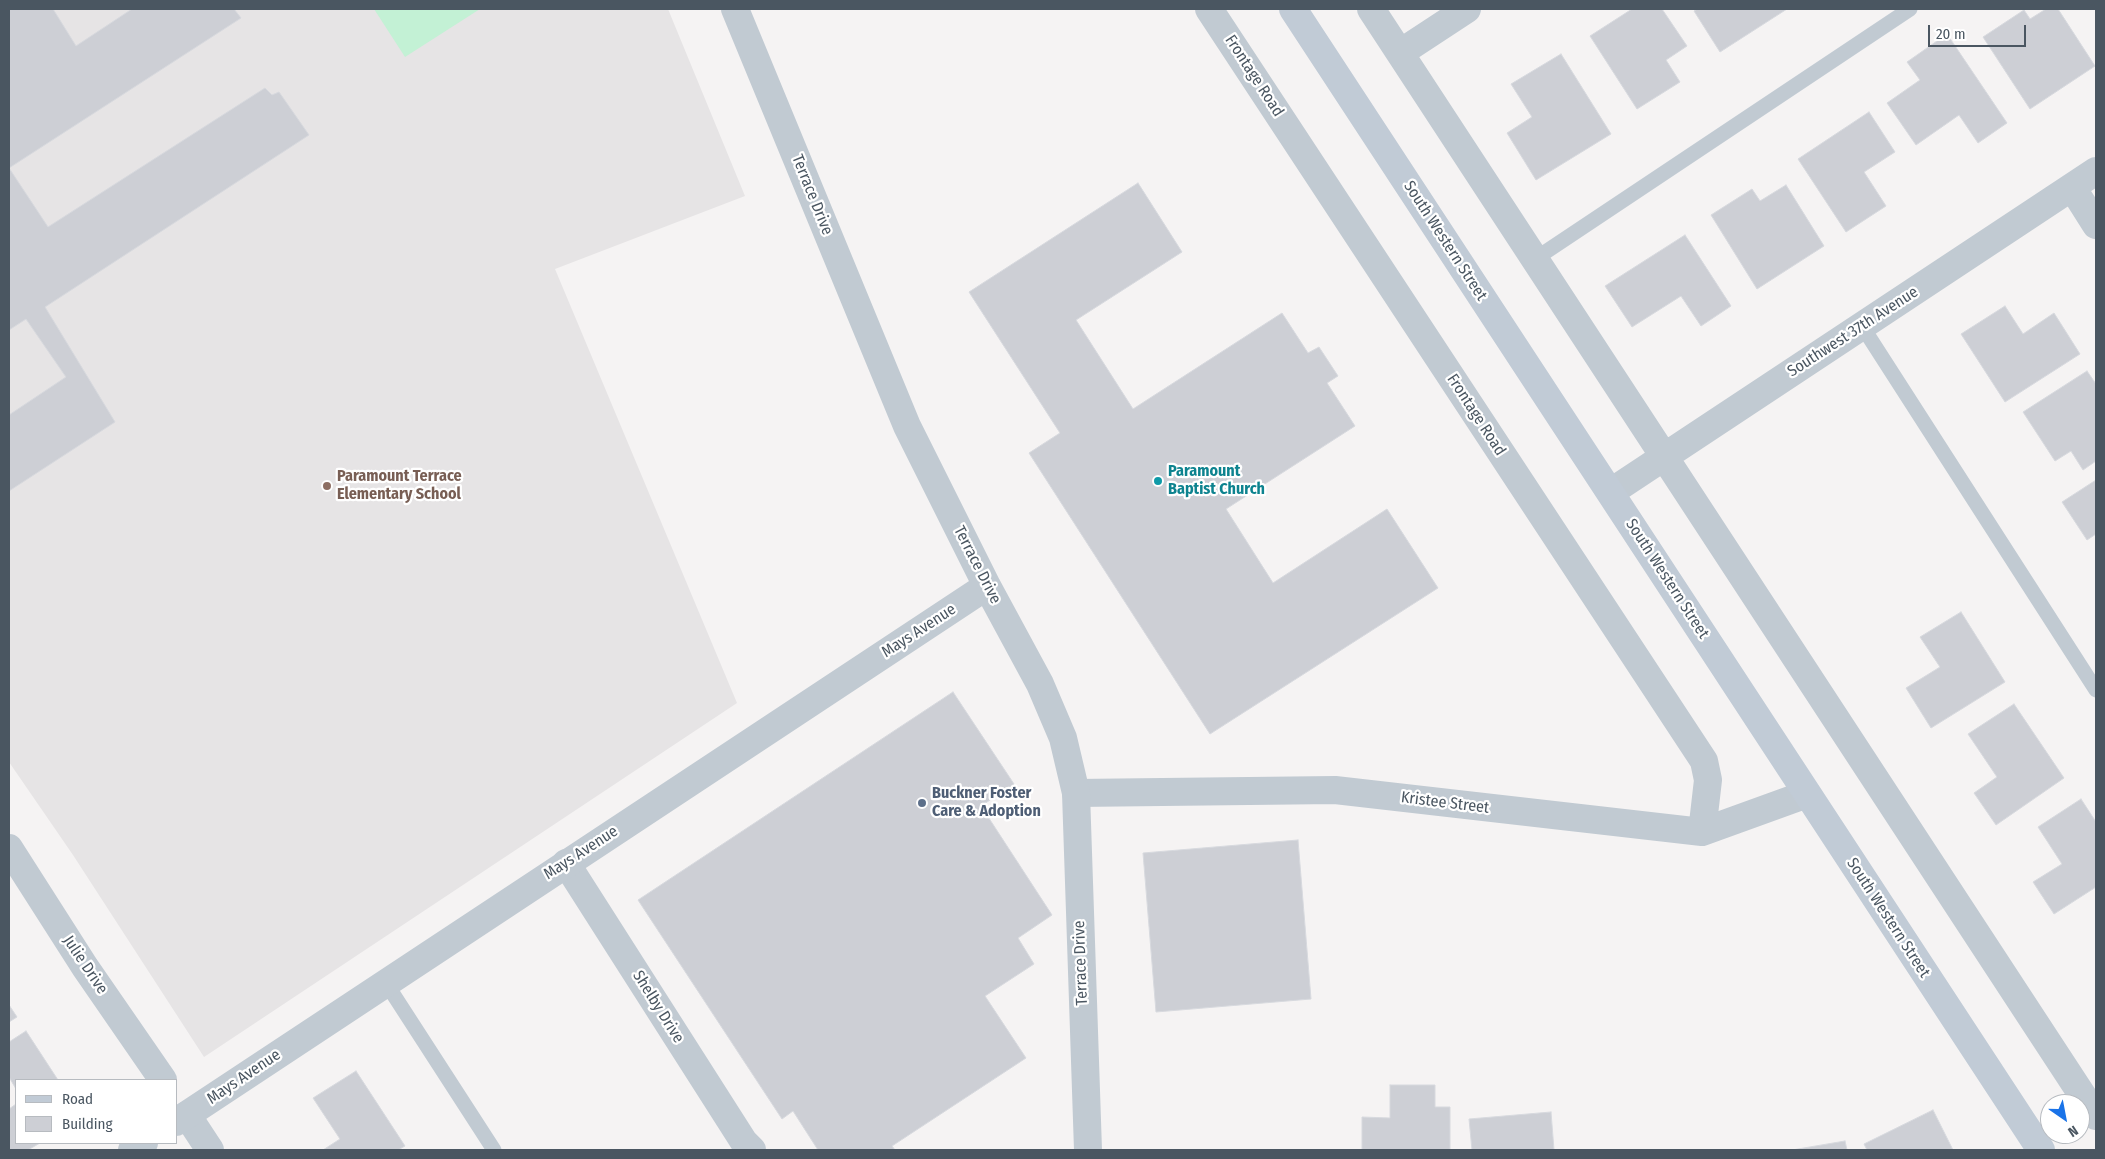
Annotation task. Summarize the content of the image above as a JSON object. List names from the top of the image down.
{
  "streets": {
    "main road": ["South Western Street"],
    "street": [
      "Frontage Road",
      "Terrace Drive",
      "Southwest 37th Avenue",
      "Mays Avenue",
      "Kristee Street",
      "Julie Drive",
      "Shelby Drive"
    ]
  },
  "crossings": [
    ["Frontage Road", "Kristee Street"],
    ["Terrace Drive", "Mays Avenue"],
    ["Terrace Drive", "Kristee Street"],
    ["South Western Street", "Southwest 37th Avenue"],
    ["South Western Street", "Kristee Street"],
    ["Mays Avenue", "Shelby Drive"]
  ],
  "places": ["Paramount Baptist Church", "Paramount Terrace Elementary School", "Buckner Foster Care & Adoption"],
  "legend": ["Road", "Building"],
  "scale_bar": "20 m",
  "north": "bottom right"
}
